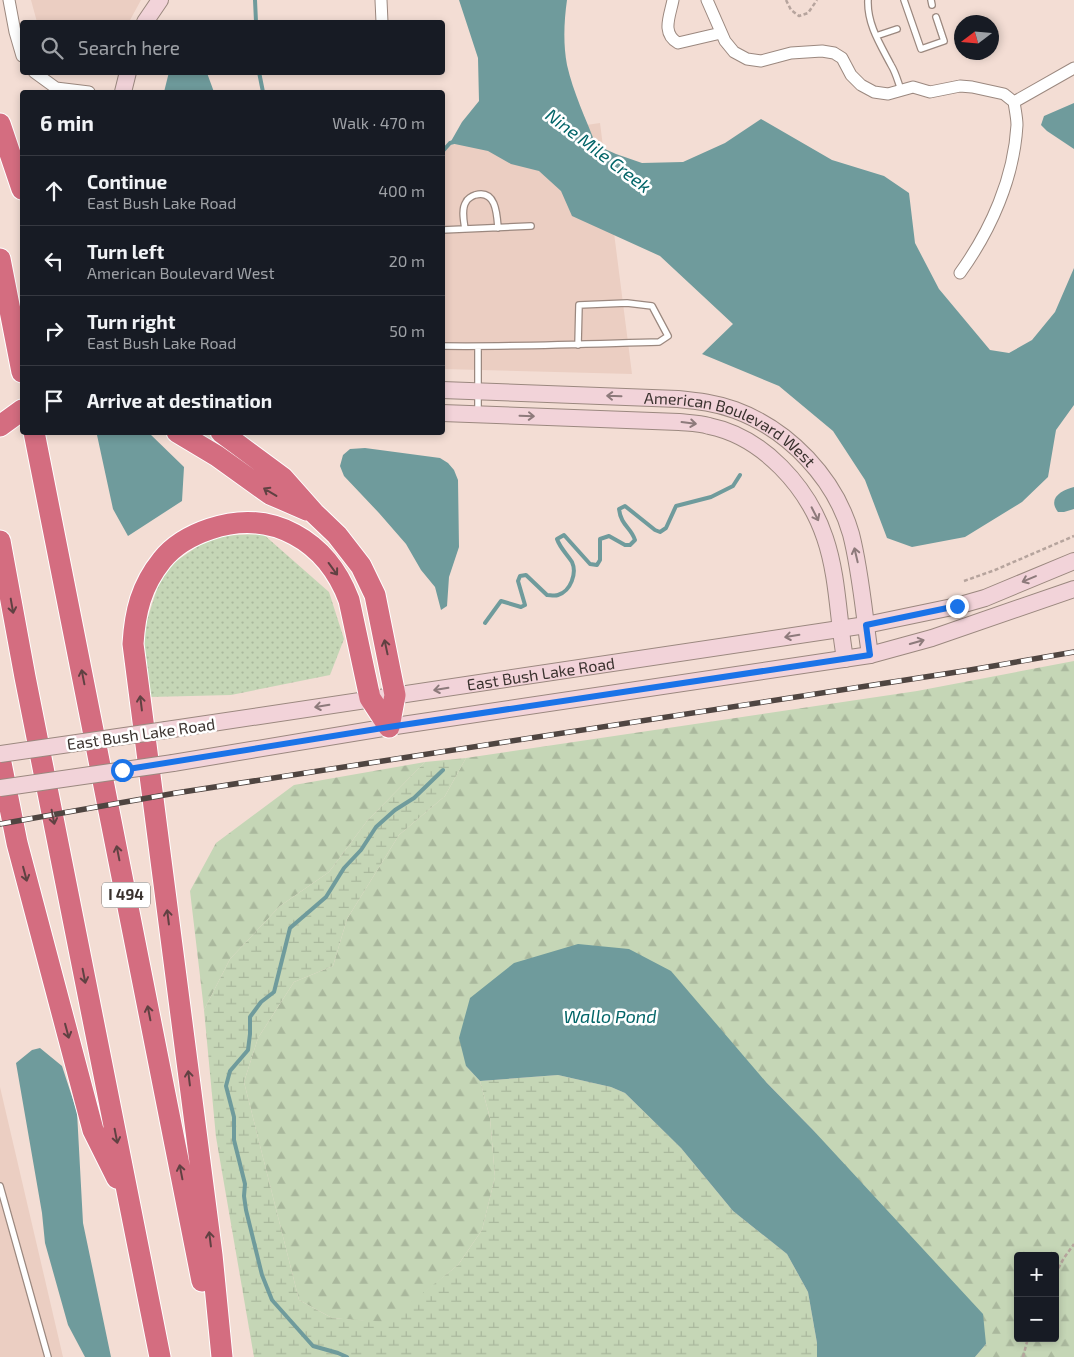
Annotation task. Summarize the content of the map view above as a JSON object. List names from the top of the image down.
{
  "streets": {
    "highway": ["I 494"],
    "street": ["American Boulevard West", "East Bush Lake Road"]
  },
  "crossings": [
    ["American Boulevard West", "East Bush Lake Road"]
  ],
  "water": ["Nine Mile Creek", "Wallo Pond"],
  "north": "left",
  "page": {
    "search": "Search here",
    "heading": ["6 min", "Walk · 470 m"],
    "list": [
      ["Continue", "East Bush Lake Road", "400 m"],
      ["Turn left", "American Boulevard West", "20 m"],
      ["Turn right", "East Bush Lake Road", "50 m"],
      "Arrive at destination"
    ],
    "map_buttons": ["+", "−"]
  }
}
